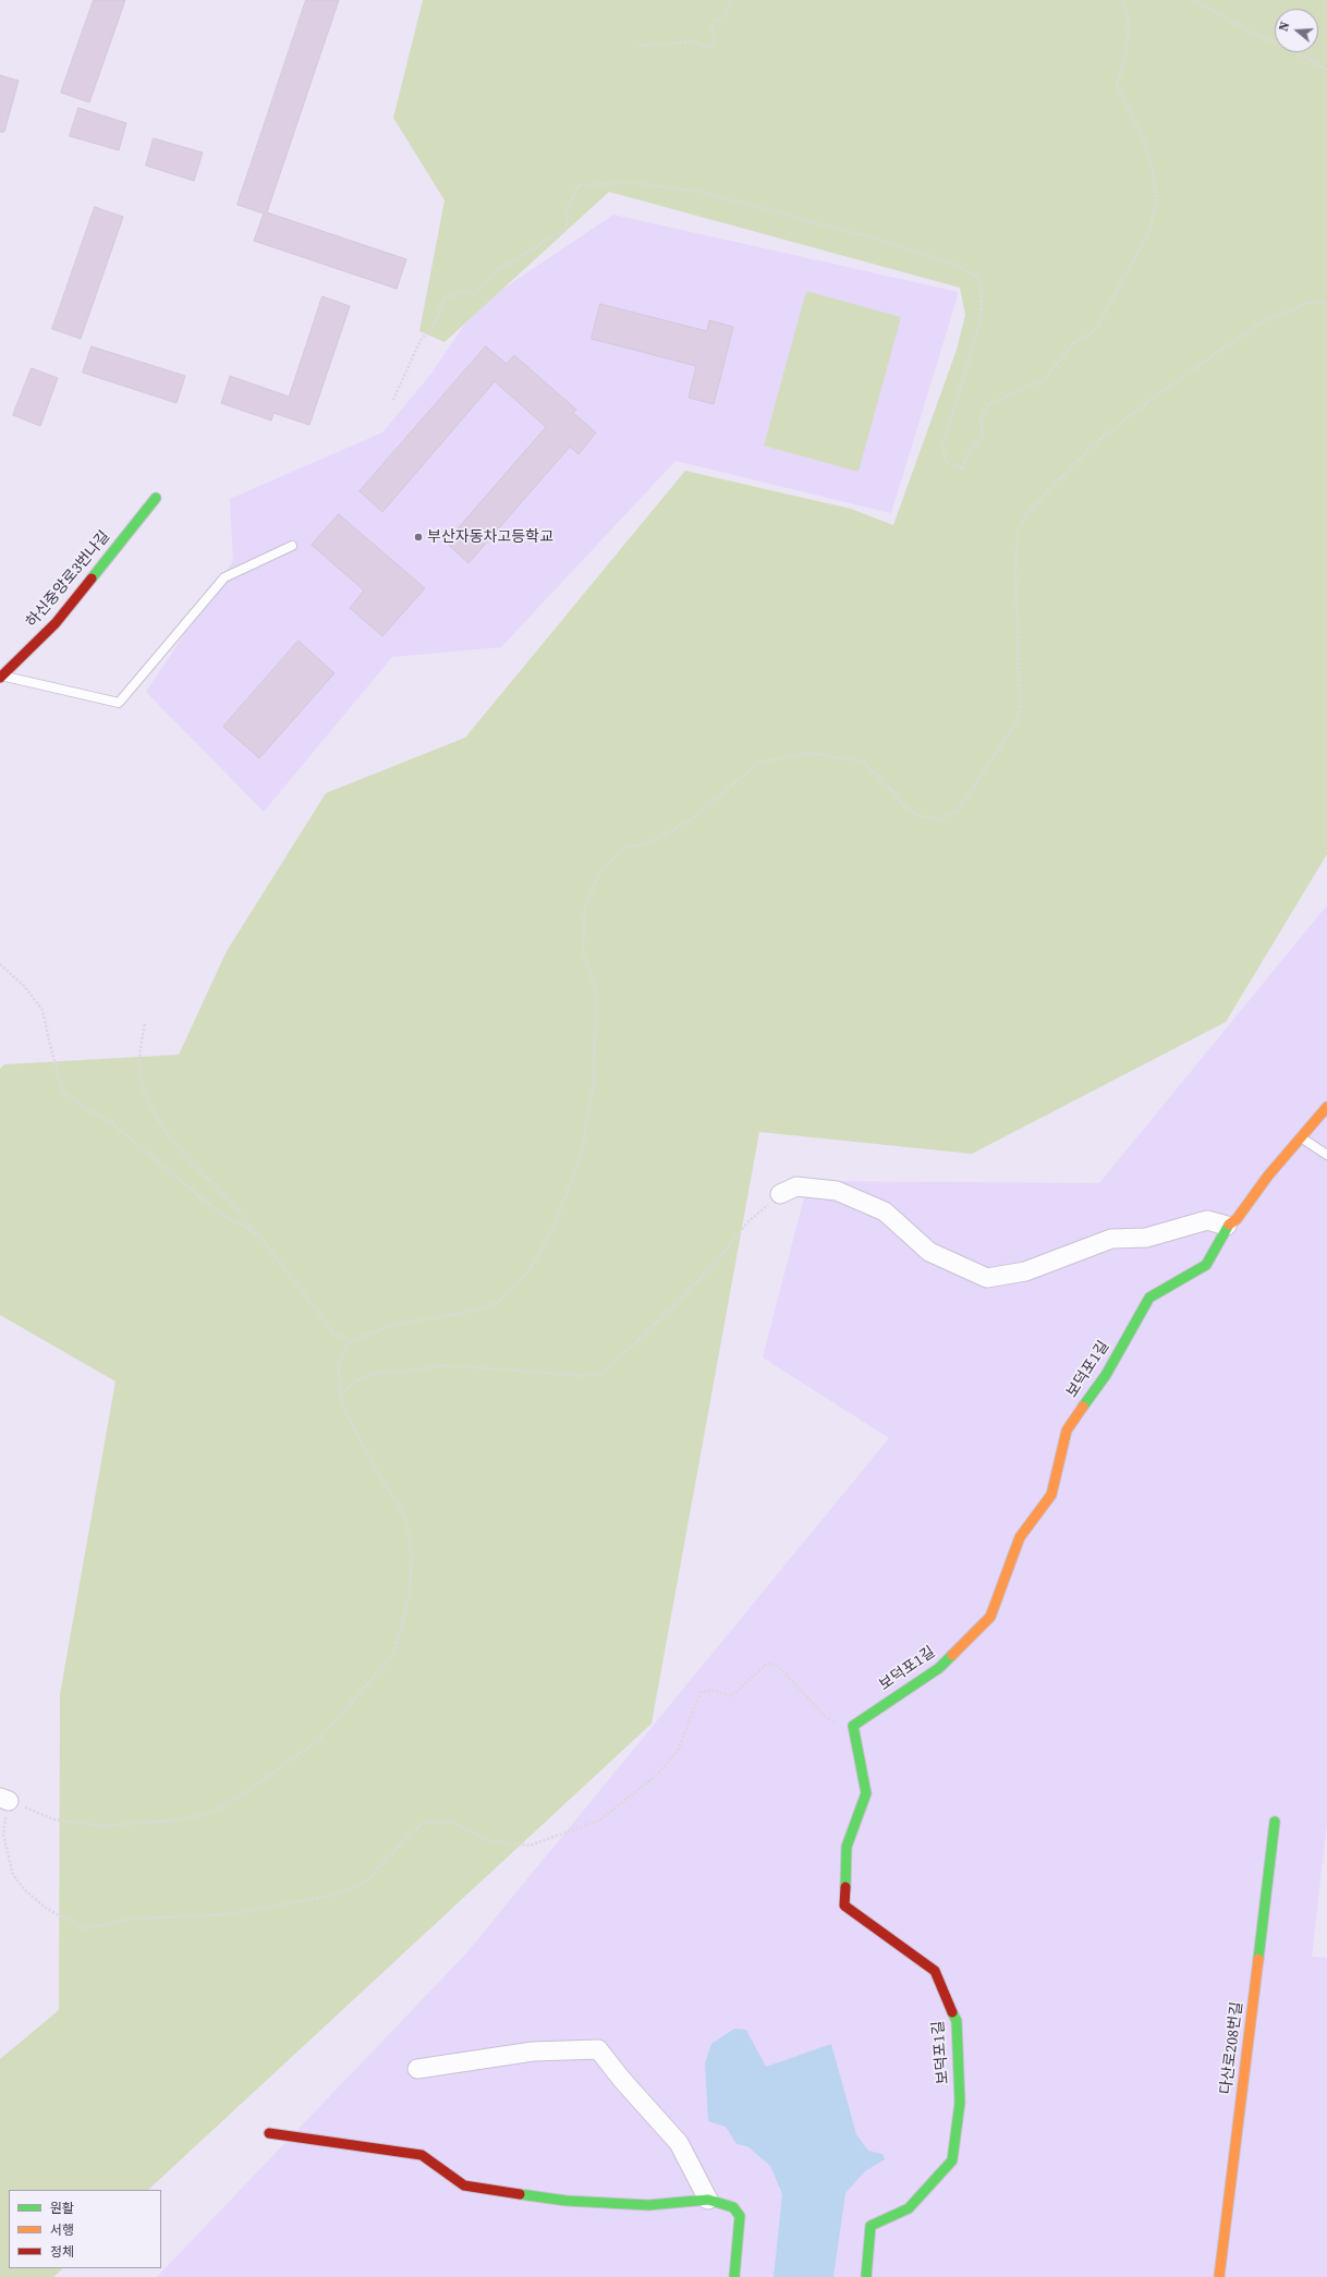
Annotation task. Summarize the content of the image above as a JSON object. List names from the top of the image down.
{
  "streets": {
    "street": ["하신중앙로3번나길", "보덕포1길", "다산로208번길"]
  },
  "places": ["부산자동차고등학교"],
  "legend": ["원활", "서행", "정체"],
  "north": "left"
}
